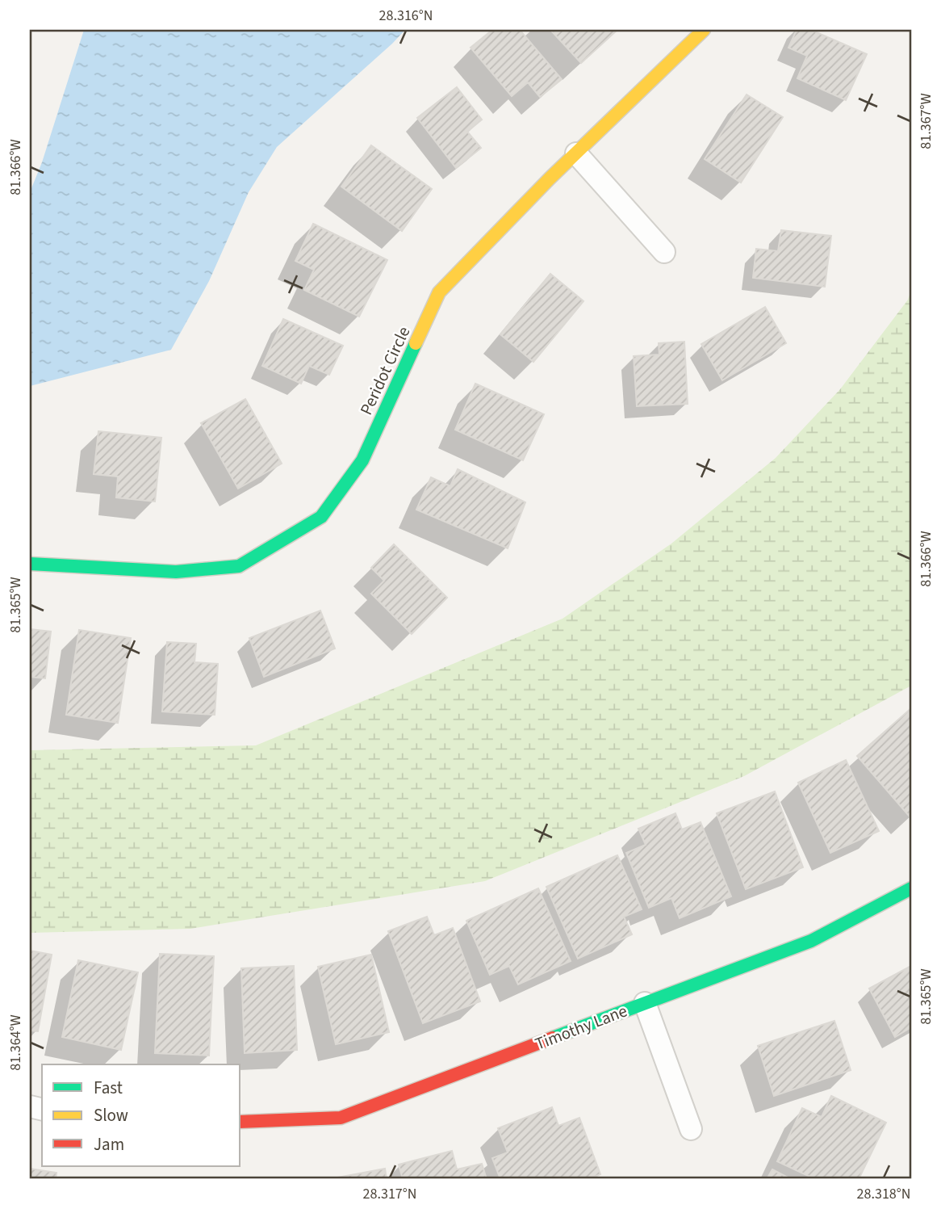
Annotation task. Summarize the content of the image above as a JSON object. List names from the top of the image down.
{
  "streets": {
    "street": ["Peridot Circle", "Timothy Lane"]
  },
  "legend": ["Fast", "Slow", "Jam"],
  "coordinates": [
    "28.316°N",
    "81.367°W",
    "81.366°W",
    "81.365°W",
    "81.364°W",
    "28.317°N",
    "28.318°N"
  ]
}
